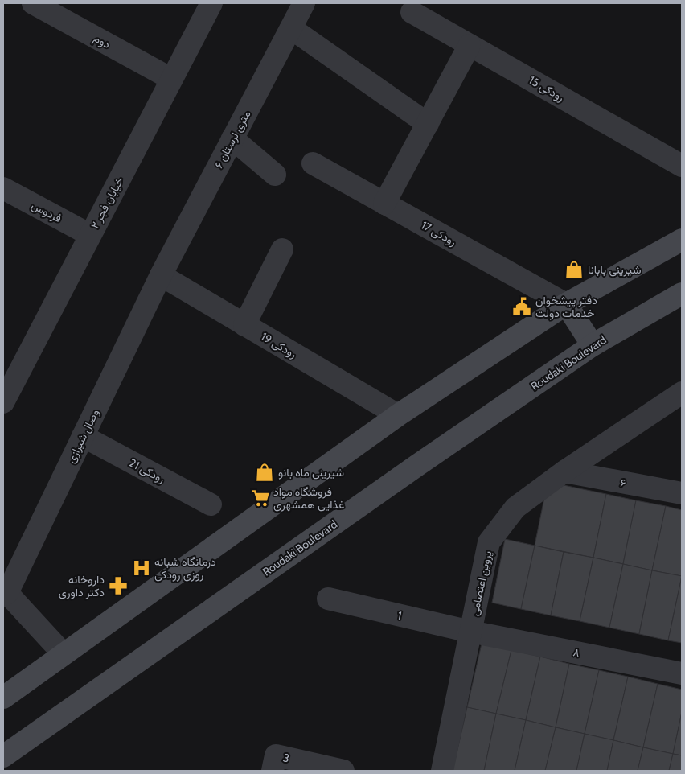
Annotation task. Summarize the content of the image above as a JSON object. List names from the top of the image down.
{
  "streets": {
    "main road": ["Roudaki Boulevard"],
    "street": [
      "دوم",
      "رودکی 15",
      "۶ متری لرستان",
      "خیابان فجر ۲",
      "فردوس",
      "رودکی 17",
      "رودکی 19",
      "وصال شیرازی",
      "رودکی 21",
      "۶",
      "پروین اعتصامی",
      "1",
      "۸",
      "3"
    ]
  },
  "crossings": [
    ["دوم", "خیابان فجر ۲"],
    ["۶ متری لرستان", "رودکی 19"],
    ["۶ متری لرستان", "وصال شیرازی"],
    ["خیابان فجر ۲", "فردوس"],
    ["رودکی 19", "وصال شیرازی"],
    ["وصال شیرازی", "رودکی 21"],
    ["۶", "پروین اعتصامی"],
    ["پروین اعتصامی", "1"],
    ["پروین اعتصامی", "۸"],
    ["1", "۸"]
  ],
  "places": {
    "shop": ["شیرینی بابانا", "شیرینی ماه بانو"],
    "public building": ["دفتر پیشخوان خدمات دولت"],
    "supermarket": ["فروشگاه مواد غذایی همشهری"],
    "hospital": ["درمانگاه شبانه روزی رودکی"],
    "pharmacy": ["داروخانه دکتر داوری"]
  }
}
